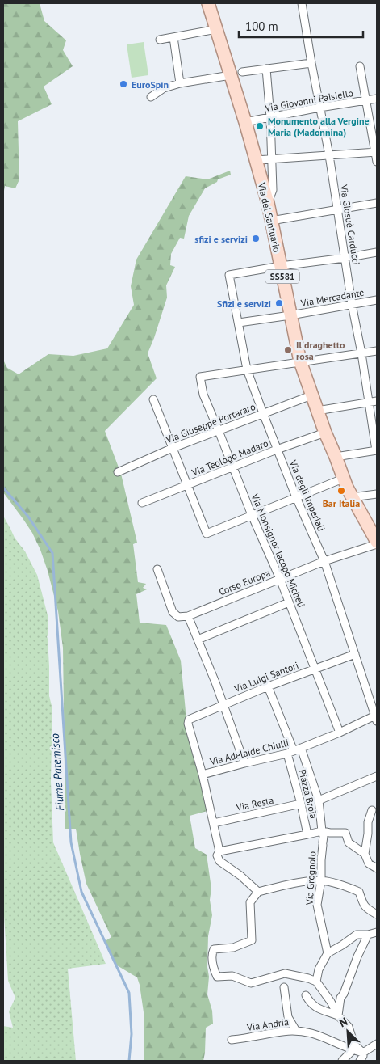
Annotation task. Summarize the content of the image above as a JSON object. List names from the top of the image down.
{
  "streets": {
    "main road": ["Via del Santuario", "SS581"],
    "street": [
      "Via Giovanni Paisiello",
      "Via Giosuè Carducci",
      "Via Mercadante",
      "Via Giuseppe Portararo",
      "Via Teologo Madaro",
      "Via degli Imperiali",
      "Via Monsignor Iacopo Micheli",
      "Corso Europa",
      "Via Luigi Santori",
      "Via Adelaide Chiulli",
      "Piazza Broia",
      "Via Resta",
      "Via Grognolo",
      "Via Andria"
    ]
  },
  "crossings": [
    ["Via Giovanni Paisiello", "Via del Santuario"],
    ["Via Giovanni Paisiello", "Via Giosuè Carducci"],
    ["Via del Santuario", "Via Mercadante"],
    ["Via del Santuario", "Via Giuseppe Portararo"],
    ["Via del Santuario", "Via Teologo Madaro"],
    ["Via del Santuario", "Via degli Imperiali"],
    ["Via del Santuario", "Corso Europa"],
    ["Via Giosuè Carducci", "Via Mercadante"],
    ["Via Mercadante", "Via degli Imperiali"],
    ["Via Giuseppe Portararo", "Via degli Imperiali"],
    ["Via Giuseppe Portararo", "Via Monsignor Iacopo Micheli"],
    ["Via Teologo Madaro", "Via degli Imperiali"],
    ["Via Teologo Madaro", "Via Monsignor Iacopo Micheli"],
    ["Via degli Imperiali", "Via Monsignor Iacopo Micheli"],
    ["Via degli Imperiali", "Corso Europa"],
    ["Via degli Imperiali", "Via Luigi Santori"],
    ["Via degli Imperiali", "Via Adelaide Chiulli"],
    ["Via Monsignor Iacopo Micheli", "Corso Europa"],
    ["Via Monsignor Iacopo Micheli", "Via Luigi Santori"],
    ["Via Monsignor Iacopo Micheli", "Via Adelaide Chiulli"],
    ["Via Luigi Santori", "Via Adelaide Chiulli"],
    ["Via Adelaide Chiulli", "Piazza Broia"],
    ["Piazza Broia", "Via Resta"],
    ["Piazza Broia", "Via Grognolo"]
  ],
  "water": ["Fiume Patemisco"],
  "places": [
    "EuroSpin",
    "Monumento alla Vergine Maria (Madonnina)",
    "sfizi e servizi",
    "Sfizi e servizi",
    "Il draghetto rosa",
    "Bar Italia"
  ],
  "scale_bar": "100 m",
  "north": "top left"
}
